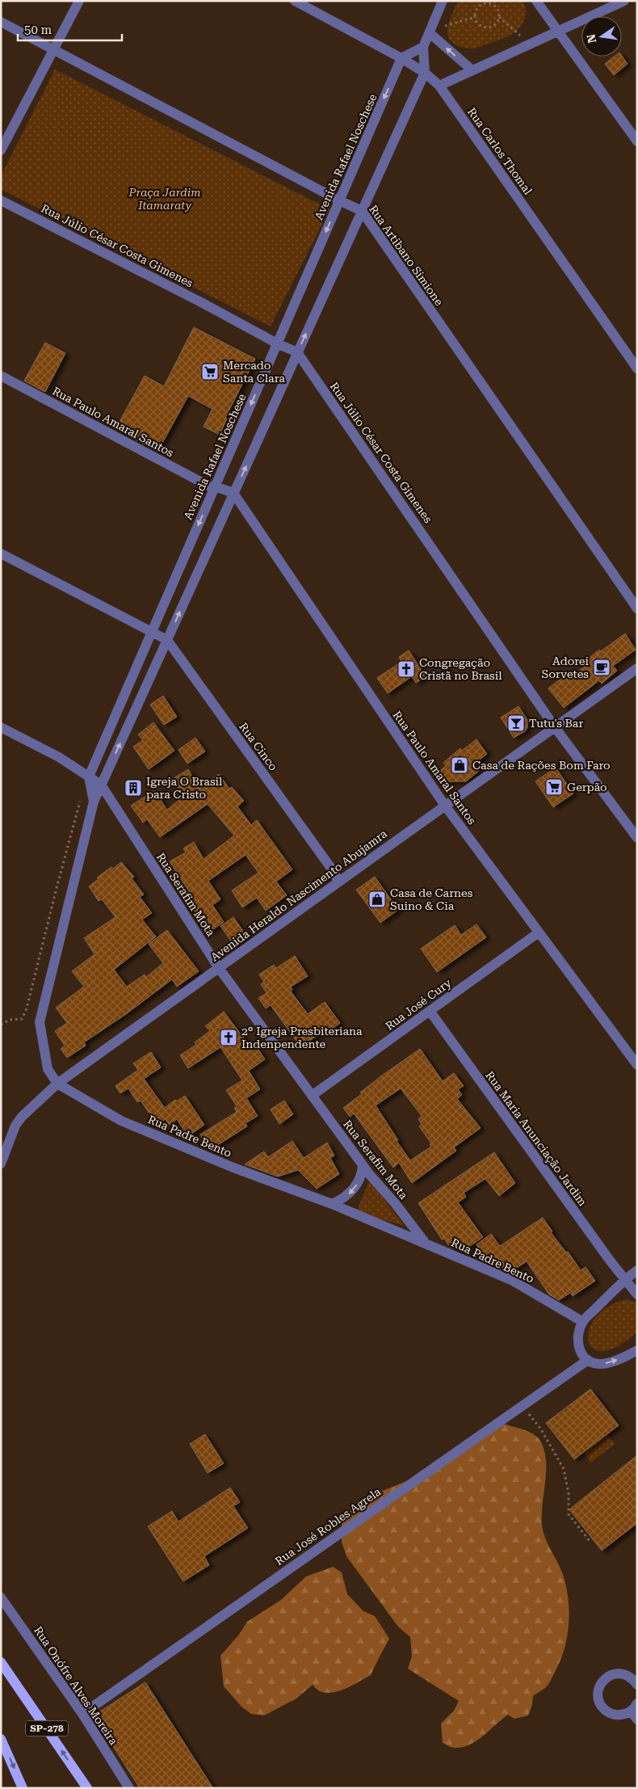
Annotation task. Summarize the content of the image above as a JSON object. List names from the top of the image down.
{
  "streets": {
    "main road": ["SP-278"],
    "street": [
      "Rua Carlos Thomal",
      "Avenida Rafael Noschese",
      "Rua Júlio César Costa Gimenes",
      "Rua Artibano Simione",
      "Rua Paulo Amaral Santos",
      "Rua Cinco",
      "Rua Serafim Mota",
      "Avenida Heraldo Nascimento Abujamra",
      "Rua José Cury",
      "Rua Padre Bento",
      "Rua Maria Anunciação Jardim",
      "Rua José Robles Agrela",
      "Rua Onófre Alves Moreira"
    ]
  },
  "crossings": [
    ["Rua Carlos Thomal", "Avenida Rafael Noschese"],
    ["Avenida Rafael Noschese", "Rua Júlio César Costa Gimenes"],
    ["Avenida Rafael Noschese", "Rua Artibano Simione"],
    ["Avenida Rafael Noschese", "Rua Paulo Amaral Santos"],
    ["Avenida Rafael Noschese", "Rua Cinco"],
    ["Avenida Rafael Noschese", "Rua Serafim Mota"],
    ["Avenida Rafael Noschese", "Rua Padre Bento"],
    ["Rua Júlio César Costa Gimenes", "Avenida Heraldo Nascimento Abujamra"],
    ["Rua Paulo Amaral Santos", "Avenida Heraldo Nascimento Abujamra"],
    ["Rua Paulo Amaral Santos", "Rua José Cury"],
    ["Rua Cinco", "Avenida Heraldo Nascimento Abujamra"],
    ["Rua Serafim Mota", "Avenida Heraldo Nascimento Abujamra"],
    ["Rua Serafim Mota", "Rua José Cury"],
    ["Rua Serafim Mota", "Rua Padre Bento"],
    ["Avenida Heraldo Nascimento Abujamra", "Rua Padre Bento"],
    ["Rua José Cury", "Rua Maria Anunciação Jardim"],
    ["Rua José Robles Agrela", "Rua Onófre Alves Moreira"]
  ],
  "parks": ["Praça Jardim Itamaraty"],
  "places": {
    "supermarket": ["Mercado Santa Clara", "Gerpão"],
    "cafe": ["Adorei Sorvetes"],
    "church": ["Congregação Cristã no Brasil", "2° Igreja Presbiteriana Indenpendente"],
    "bar": ["Tutu's Bar"],
    "shop": ["Casa de Rações Bom Faro", "Casa de Carnes Suino & Cia"],
    "building": ["Igreja O Brasil para Cristo"]
  },
  "scale_bar": "50 m",
  "north": "left"
}
